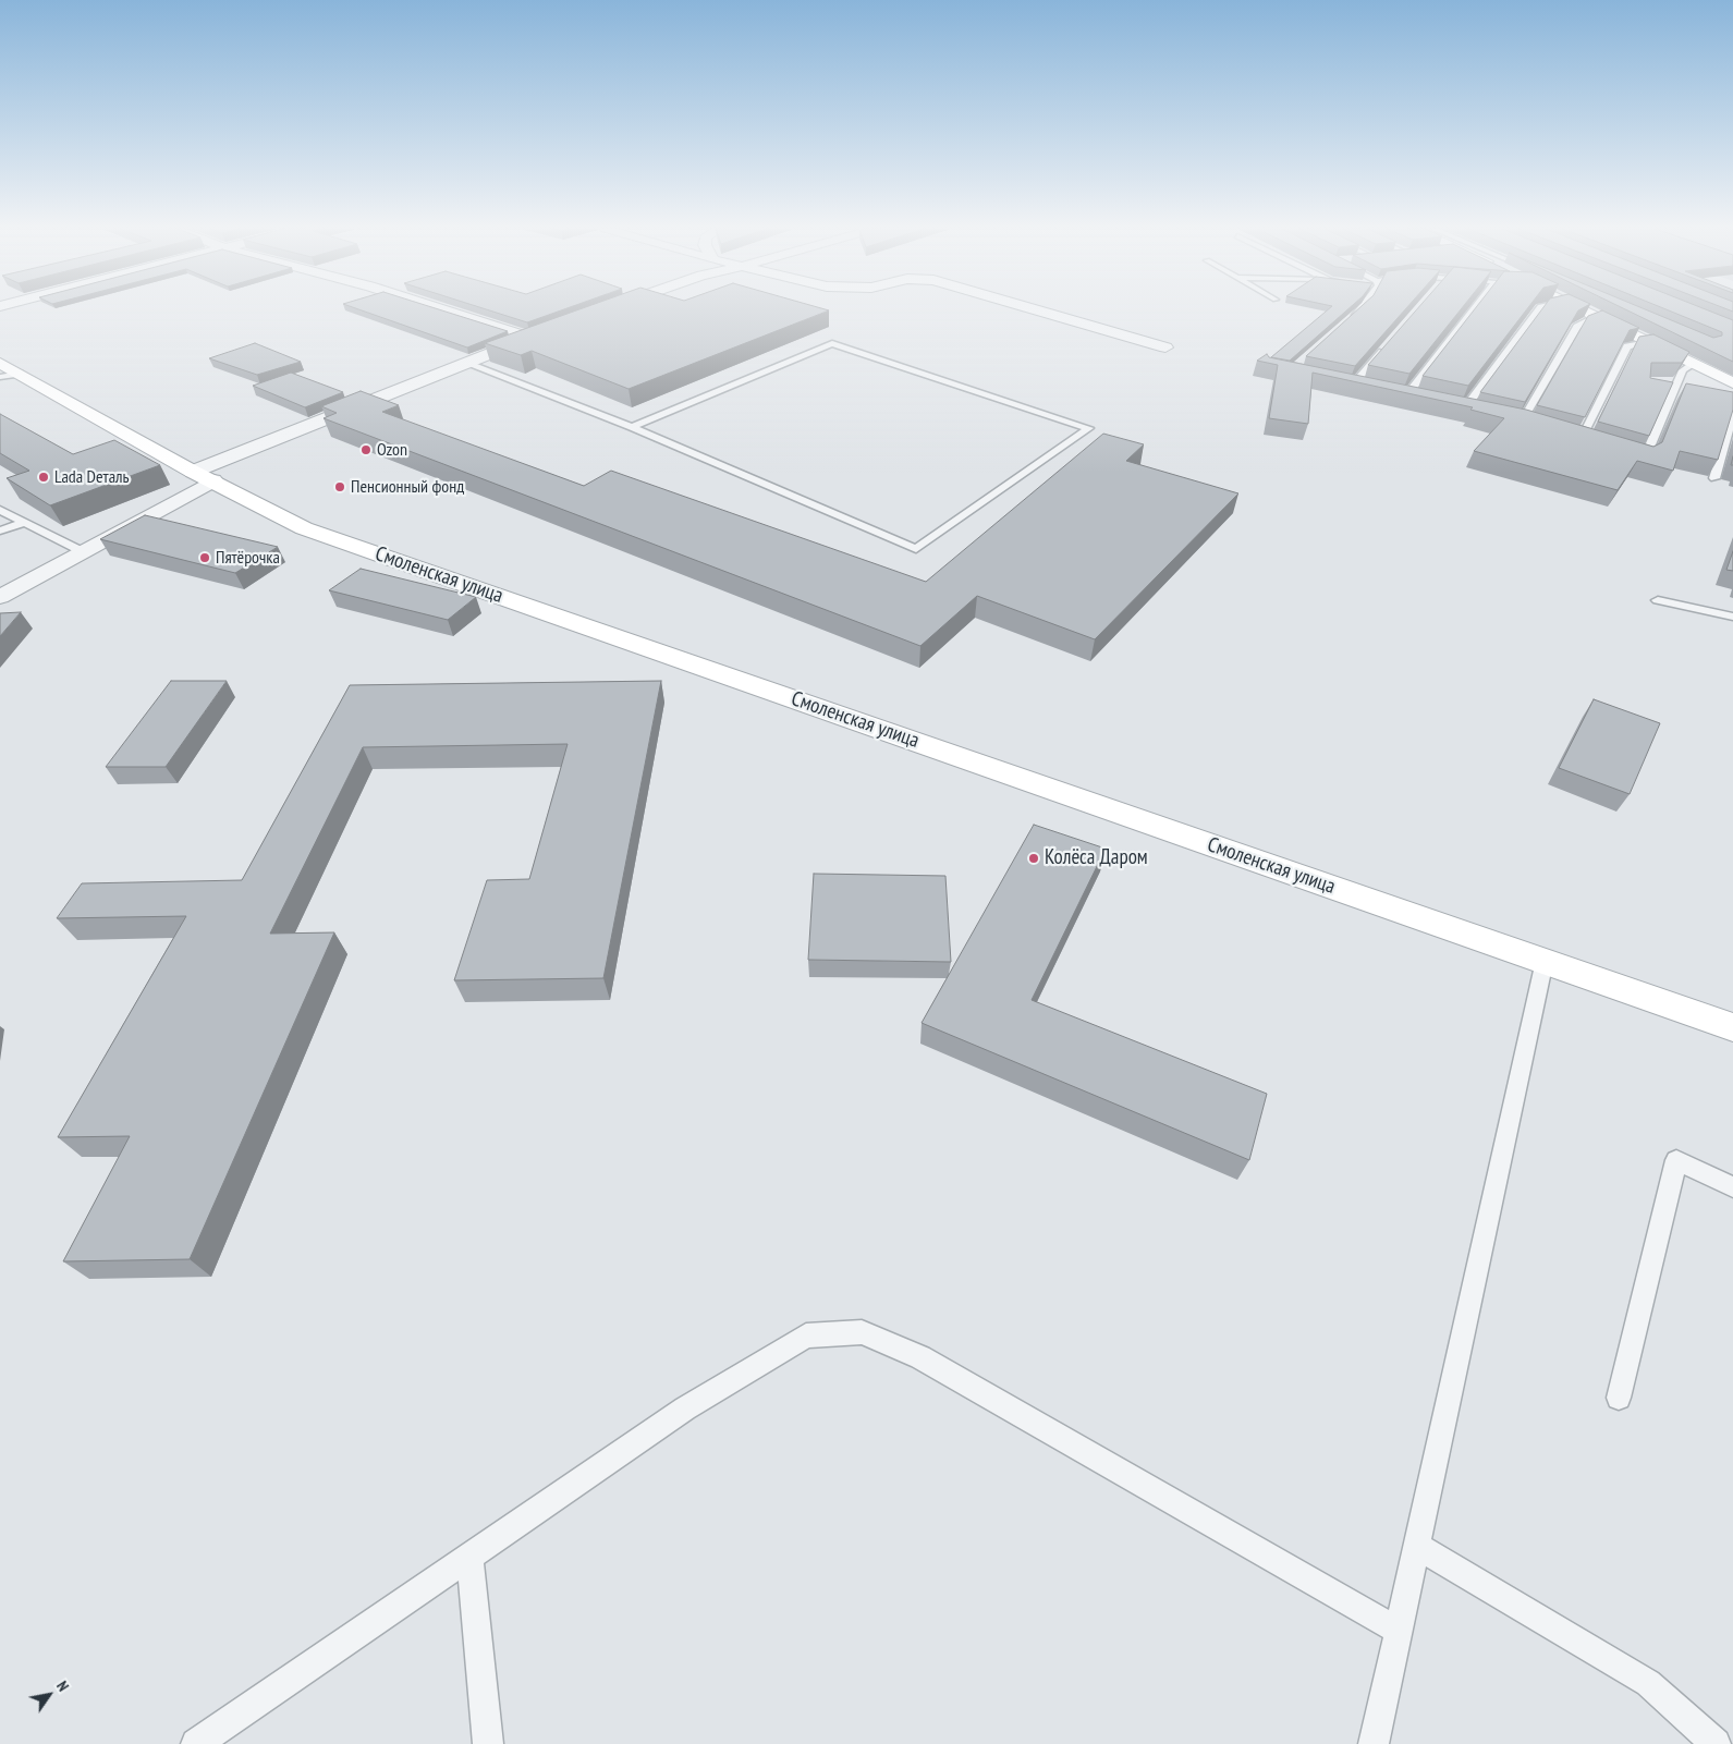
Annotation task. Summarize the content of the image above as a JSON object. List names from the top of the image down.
{
  "streets": {
    "main road": ["Смоленская улица"]
  },
  "places": [
    "Ozon",
    "Lada Dеталь",
    "Пенсионный фонд",
    "Пятёрочка",
    "Колёса Даром"
  ],
  "north": "top right"
}
